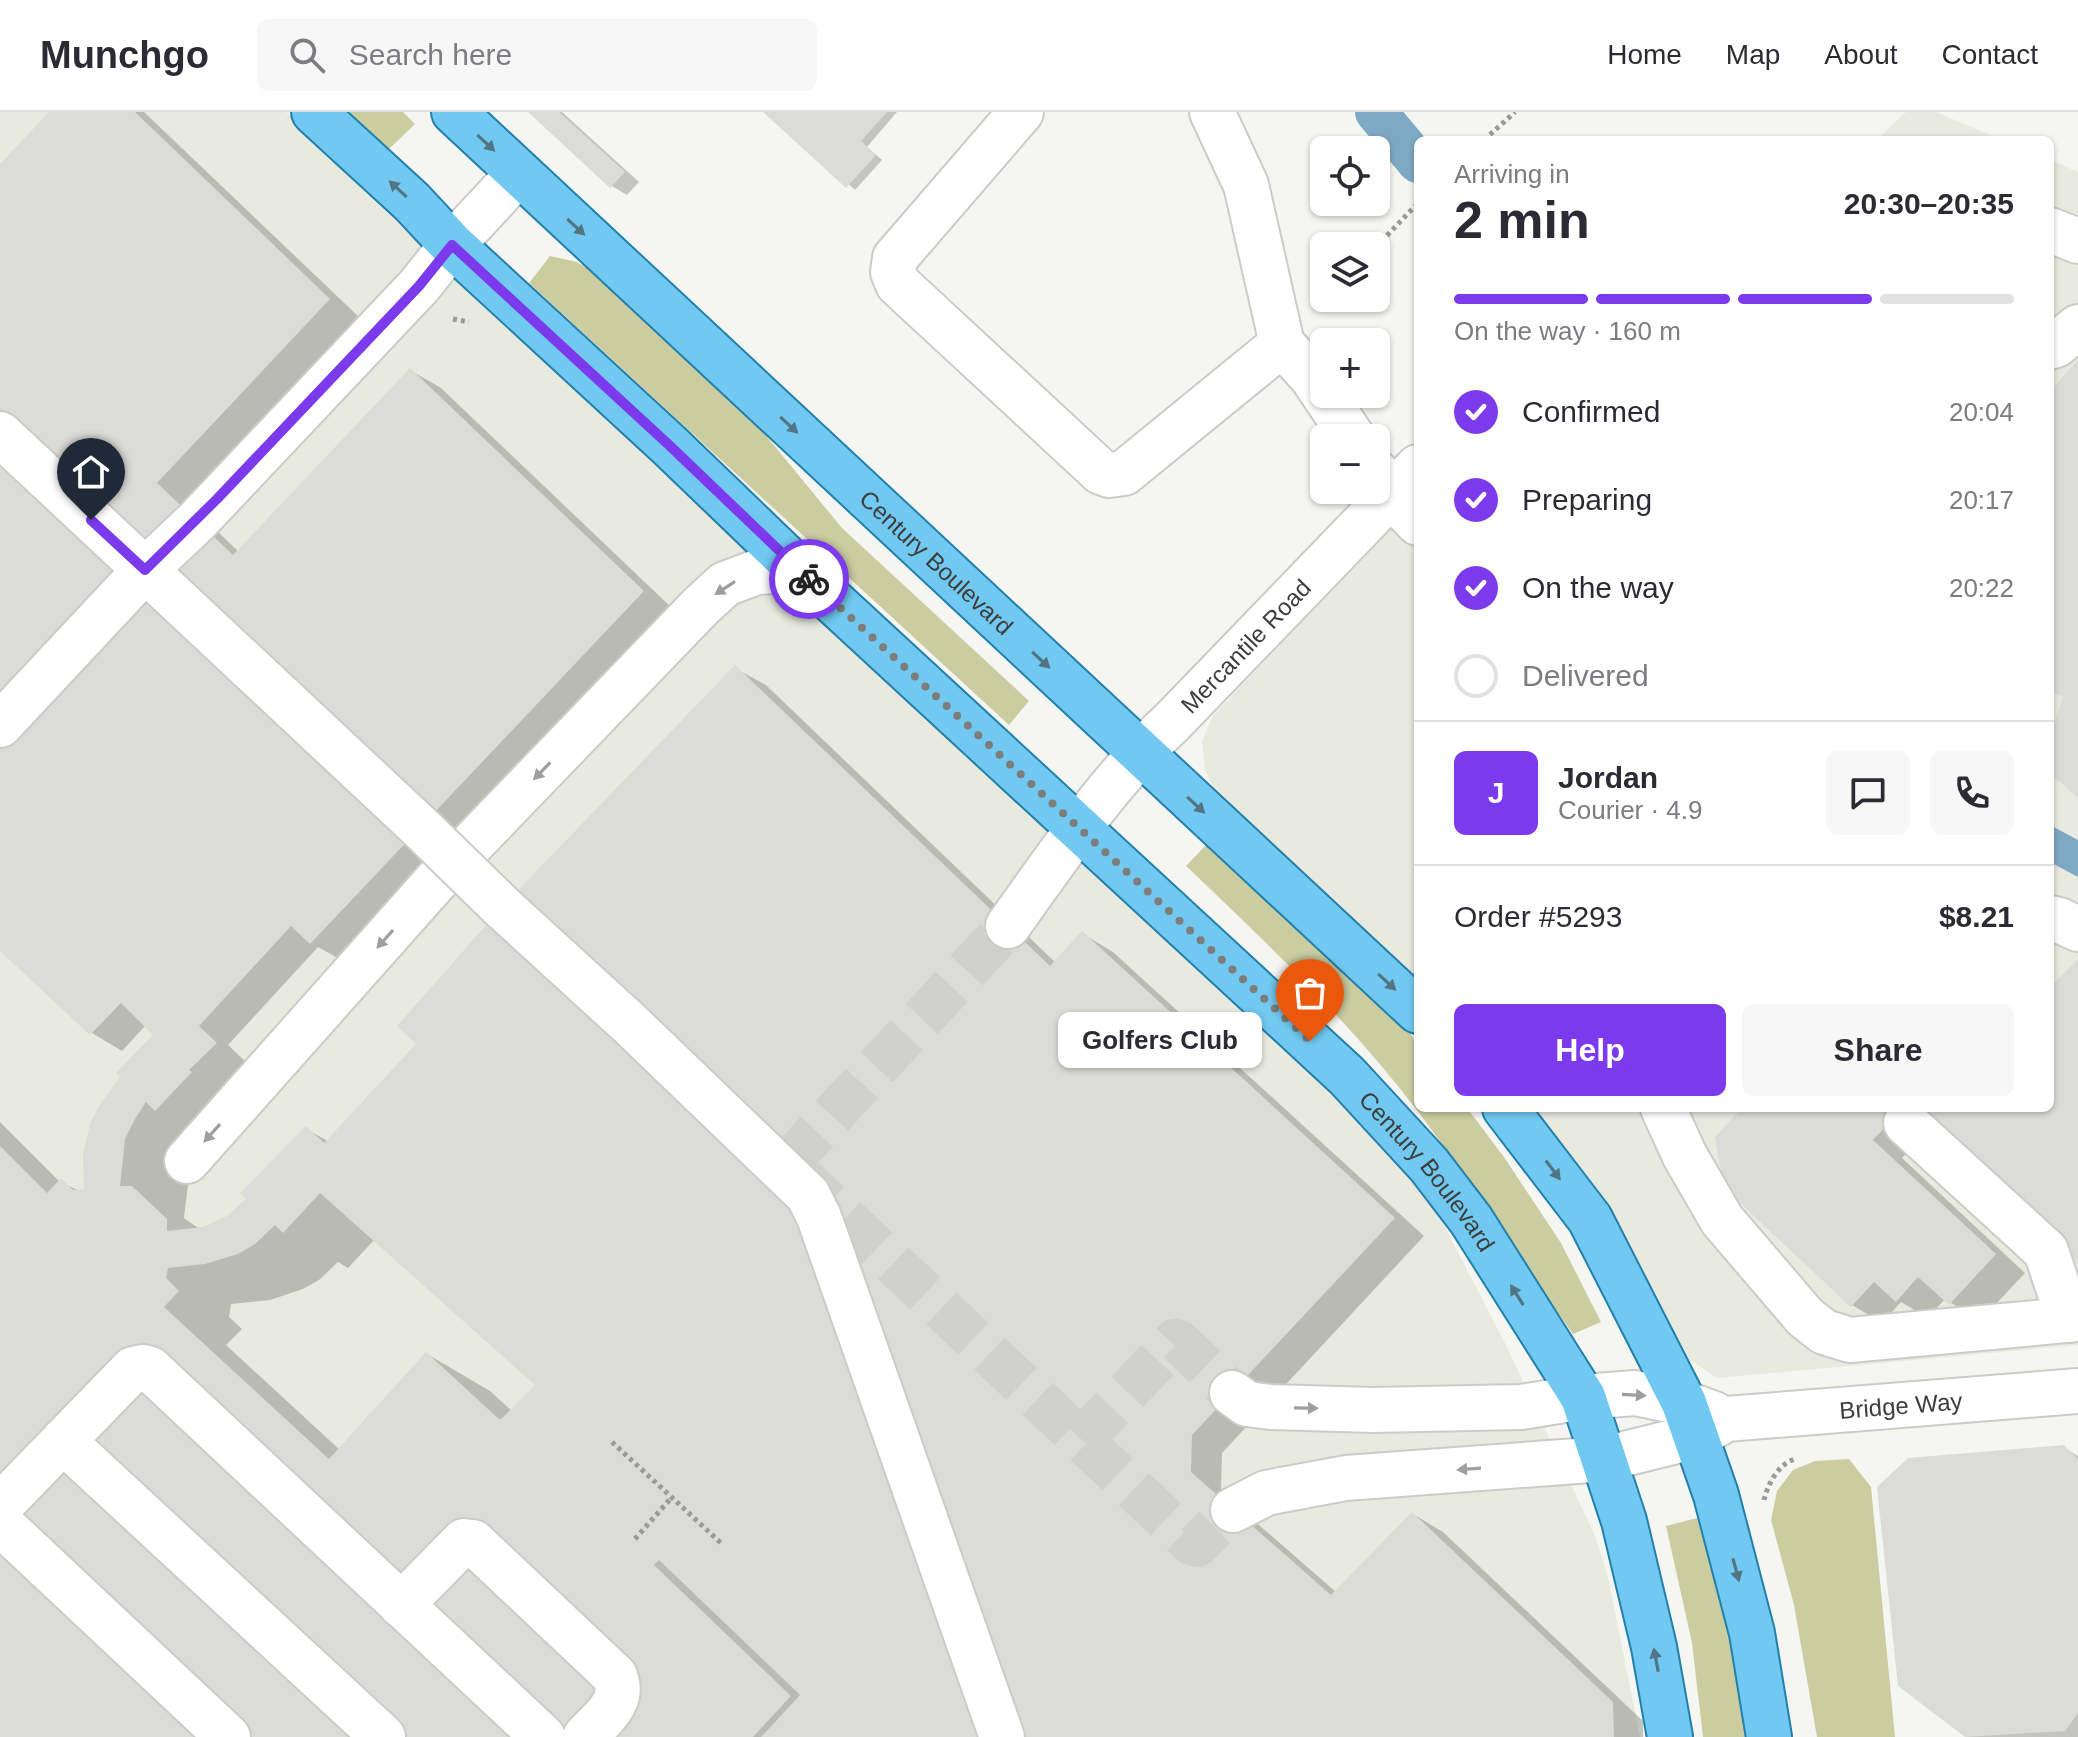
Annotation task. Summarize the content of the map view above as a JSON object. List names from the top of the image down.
{
  "streets": {
    "main road": ["Century Boulevard"],
    "lane": ["Mercantile Road", "Bridge Way"]
  },
  "crossings": [
    ["Century Boulevard", "Mercantile Road"]
  ],
  "places": ["Golfers Club"],
  "page": {
    "header": "Munchgo",
    "search": "Search here",
    "nav": [
      "Home",
      "Map",
      "About",
      "Contact"
    ],
    "map_buttons": ["+", "−"],
    "heading": ["2 min", "Arriving in", "20:30–20:35"],
    "panel": [
      "Jordan",
      "Courier · 4.9",
      "Order #5293",
      "$8.21"
    ],
    "bar": "On the way · 160 m",
    "list": [
      ["Confirmed", "20:04"],
      ["Preparing", "20:17"],
      ["On the way", "20:22"],
      "Delivered"
    ],
    "round": "J",
    "buttons": ["Help", "Share"],
    "bubble": "Golfers Club"
  }
}
